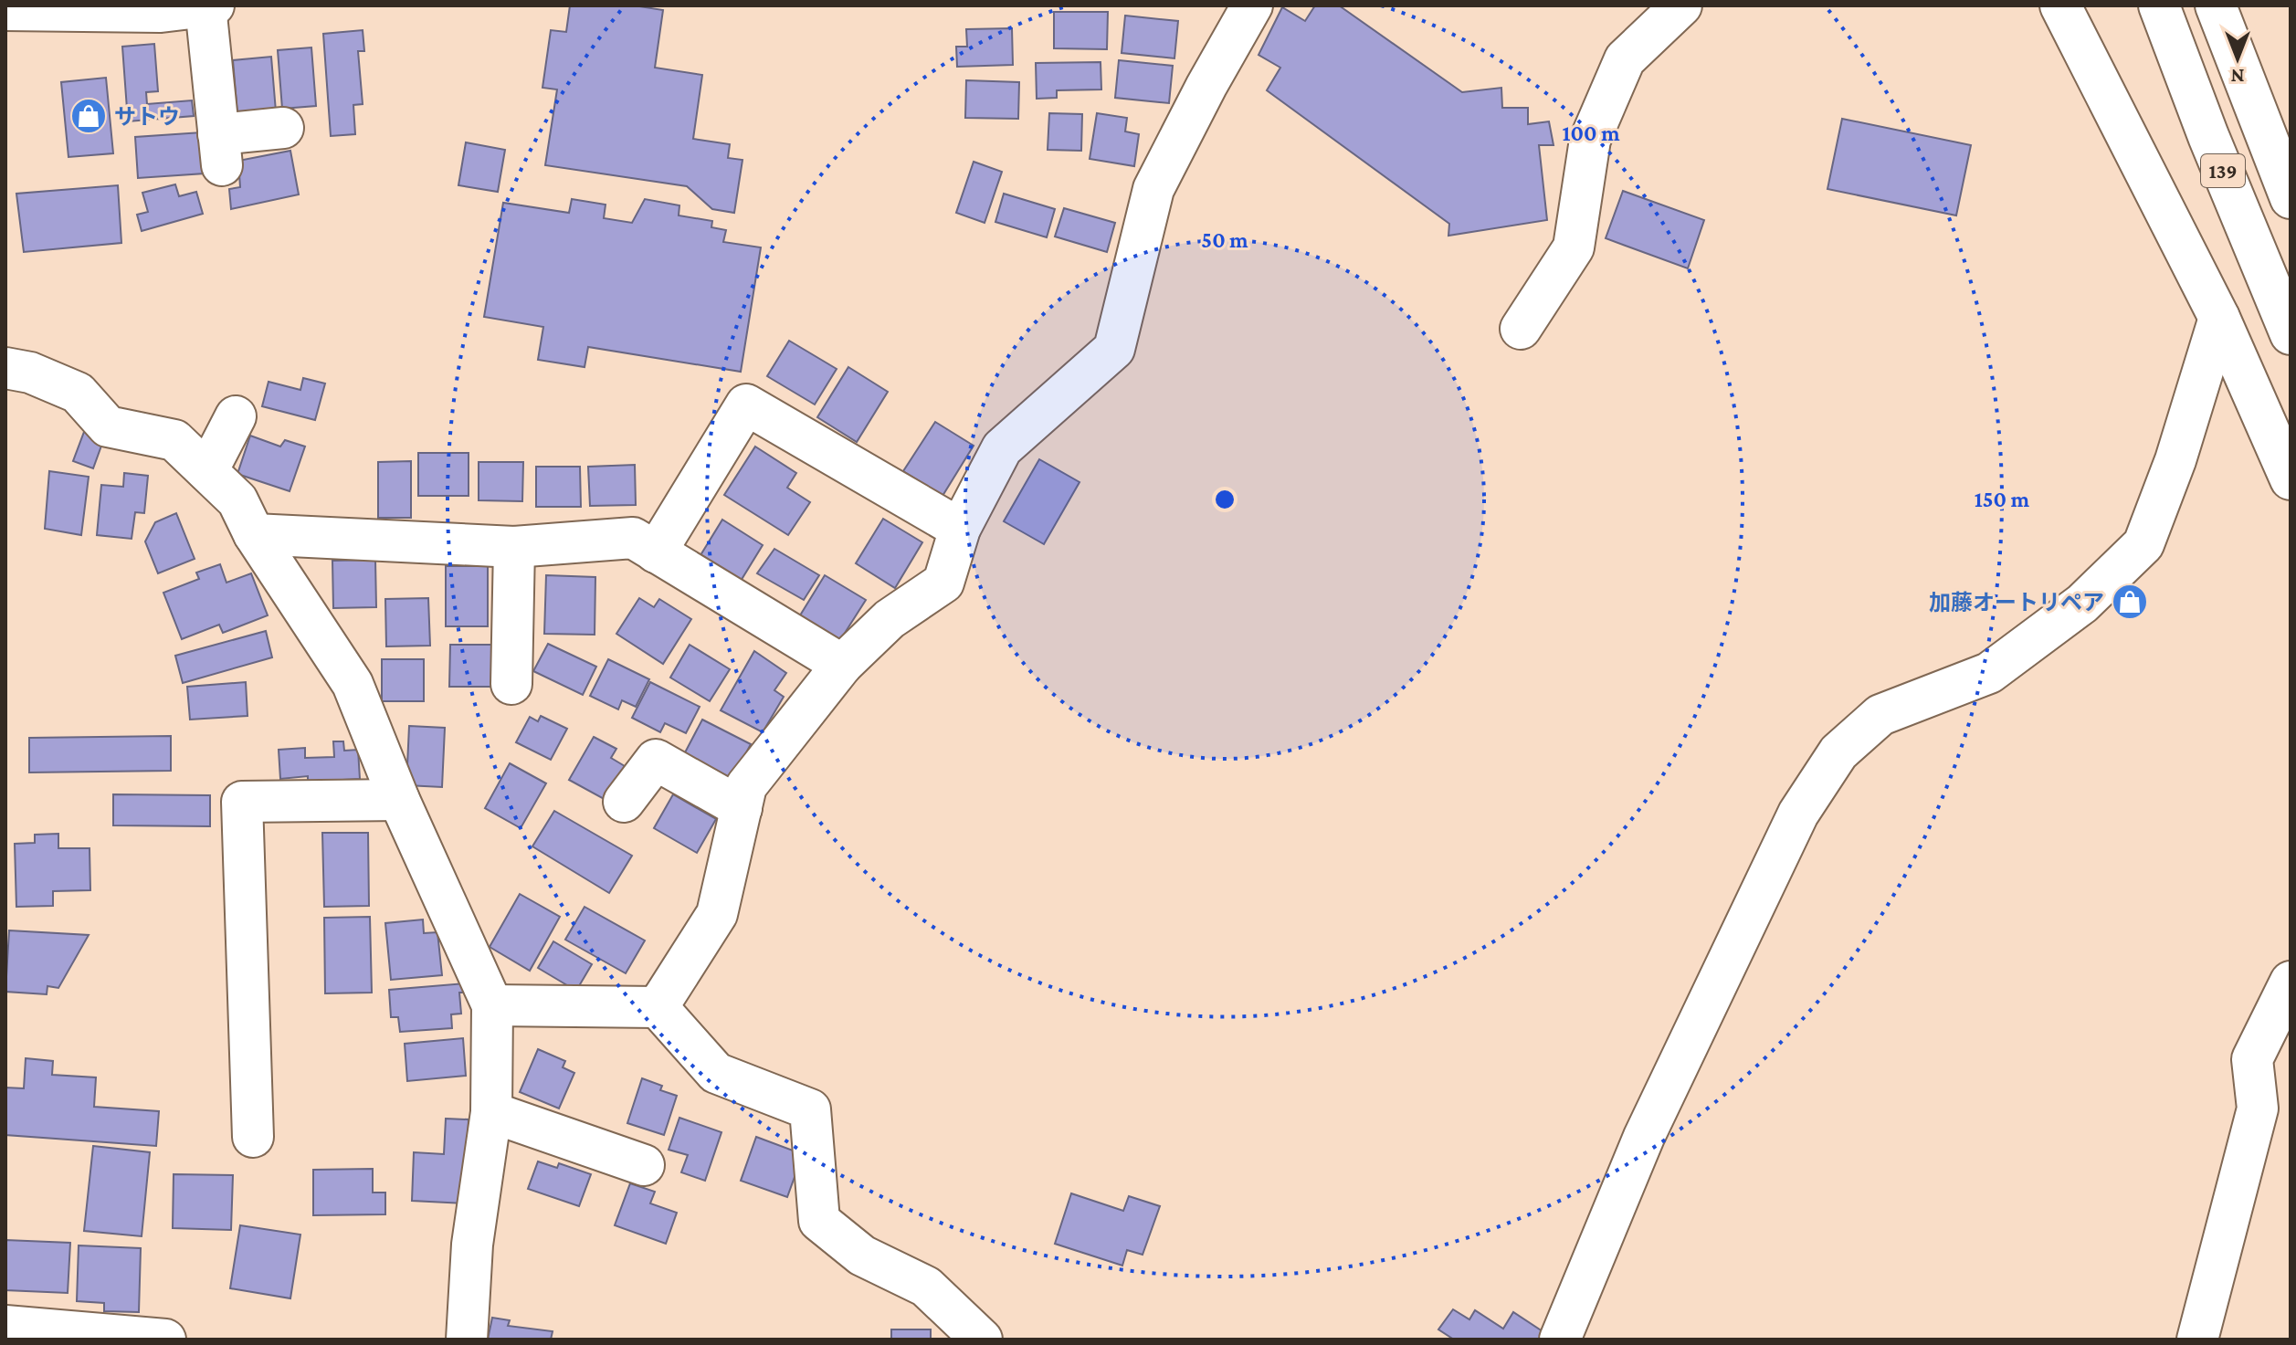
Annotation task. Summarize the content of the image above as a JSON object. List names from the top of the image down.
{
  "streets": {
    "main road": ["139"]
  },
  "places": {
    "shop": ["サトウ", "加藤オートリペア"]
  },
  "north": "bottom",
  "rings": ["100 m", "50 m", "150 m"]
}
